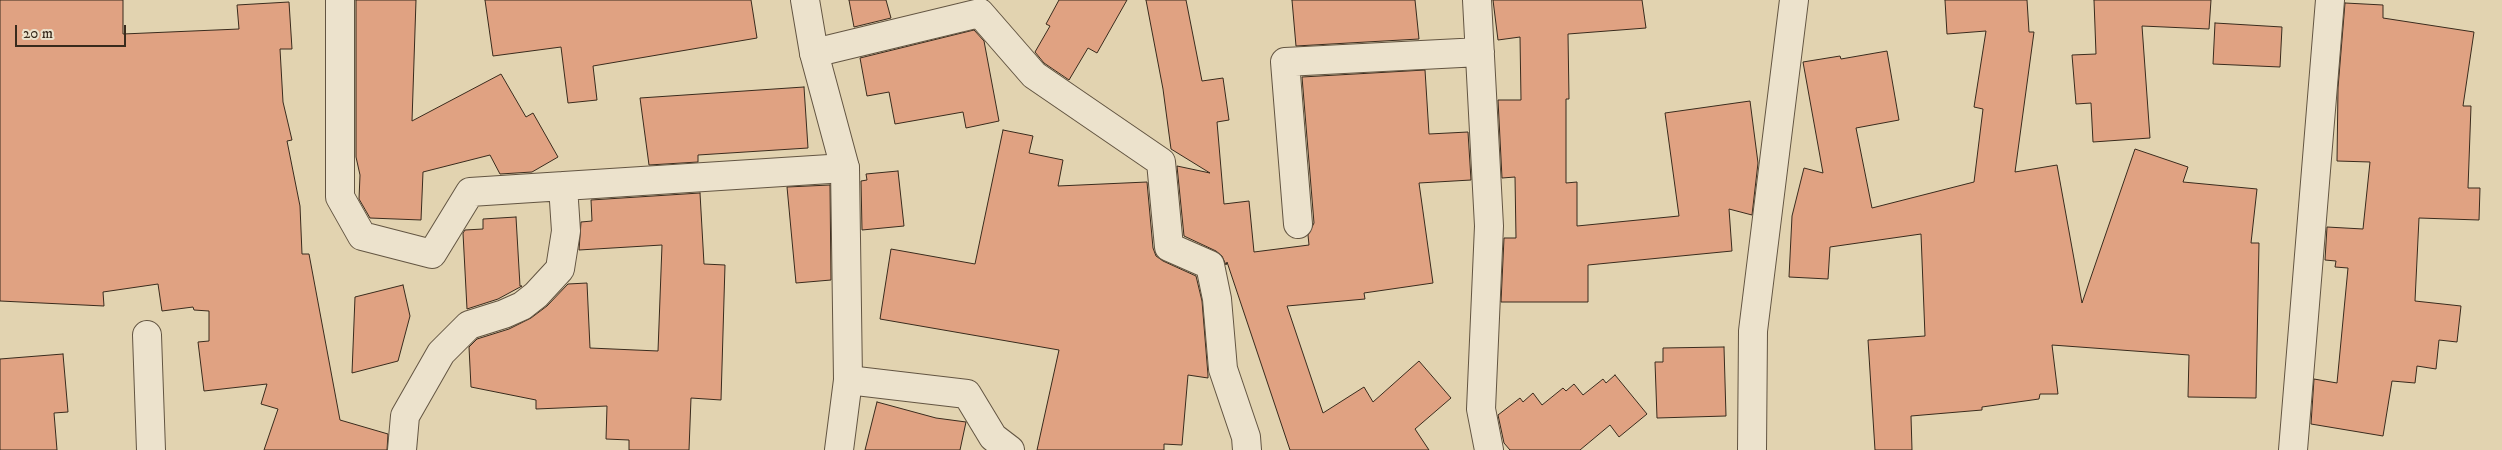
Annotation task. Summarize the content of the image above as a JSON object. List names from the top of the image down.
{
  "scale_bar": "20 m"
}
